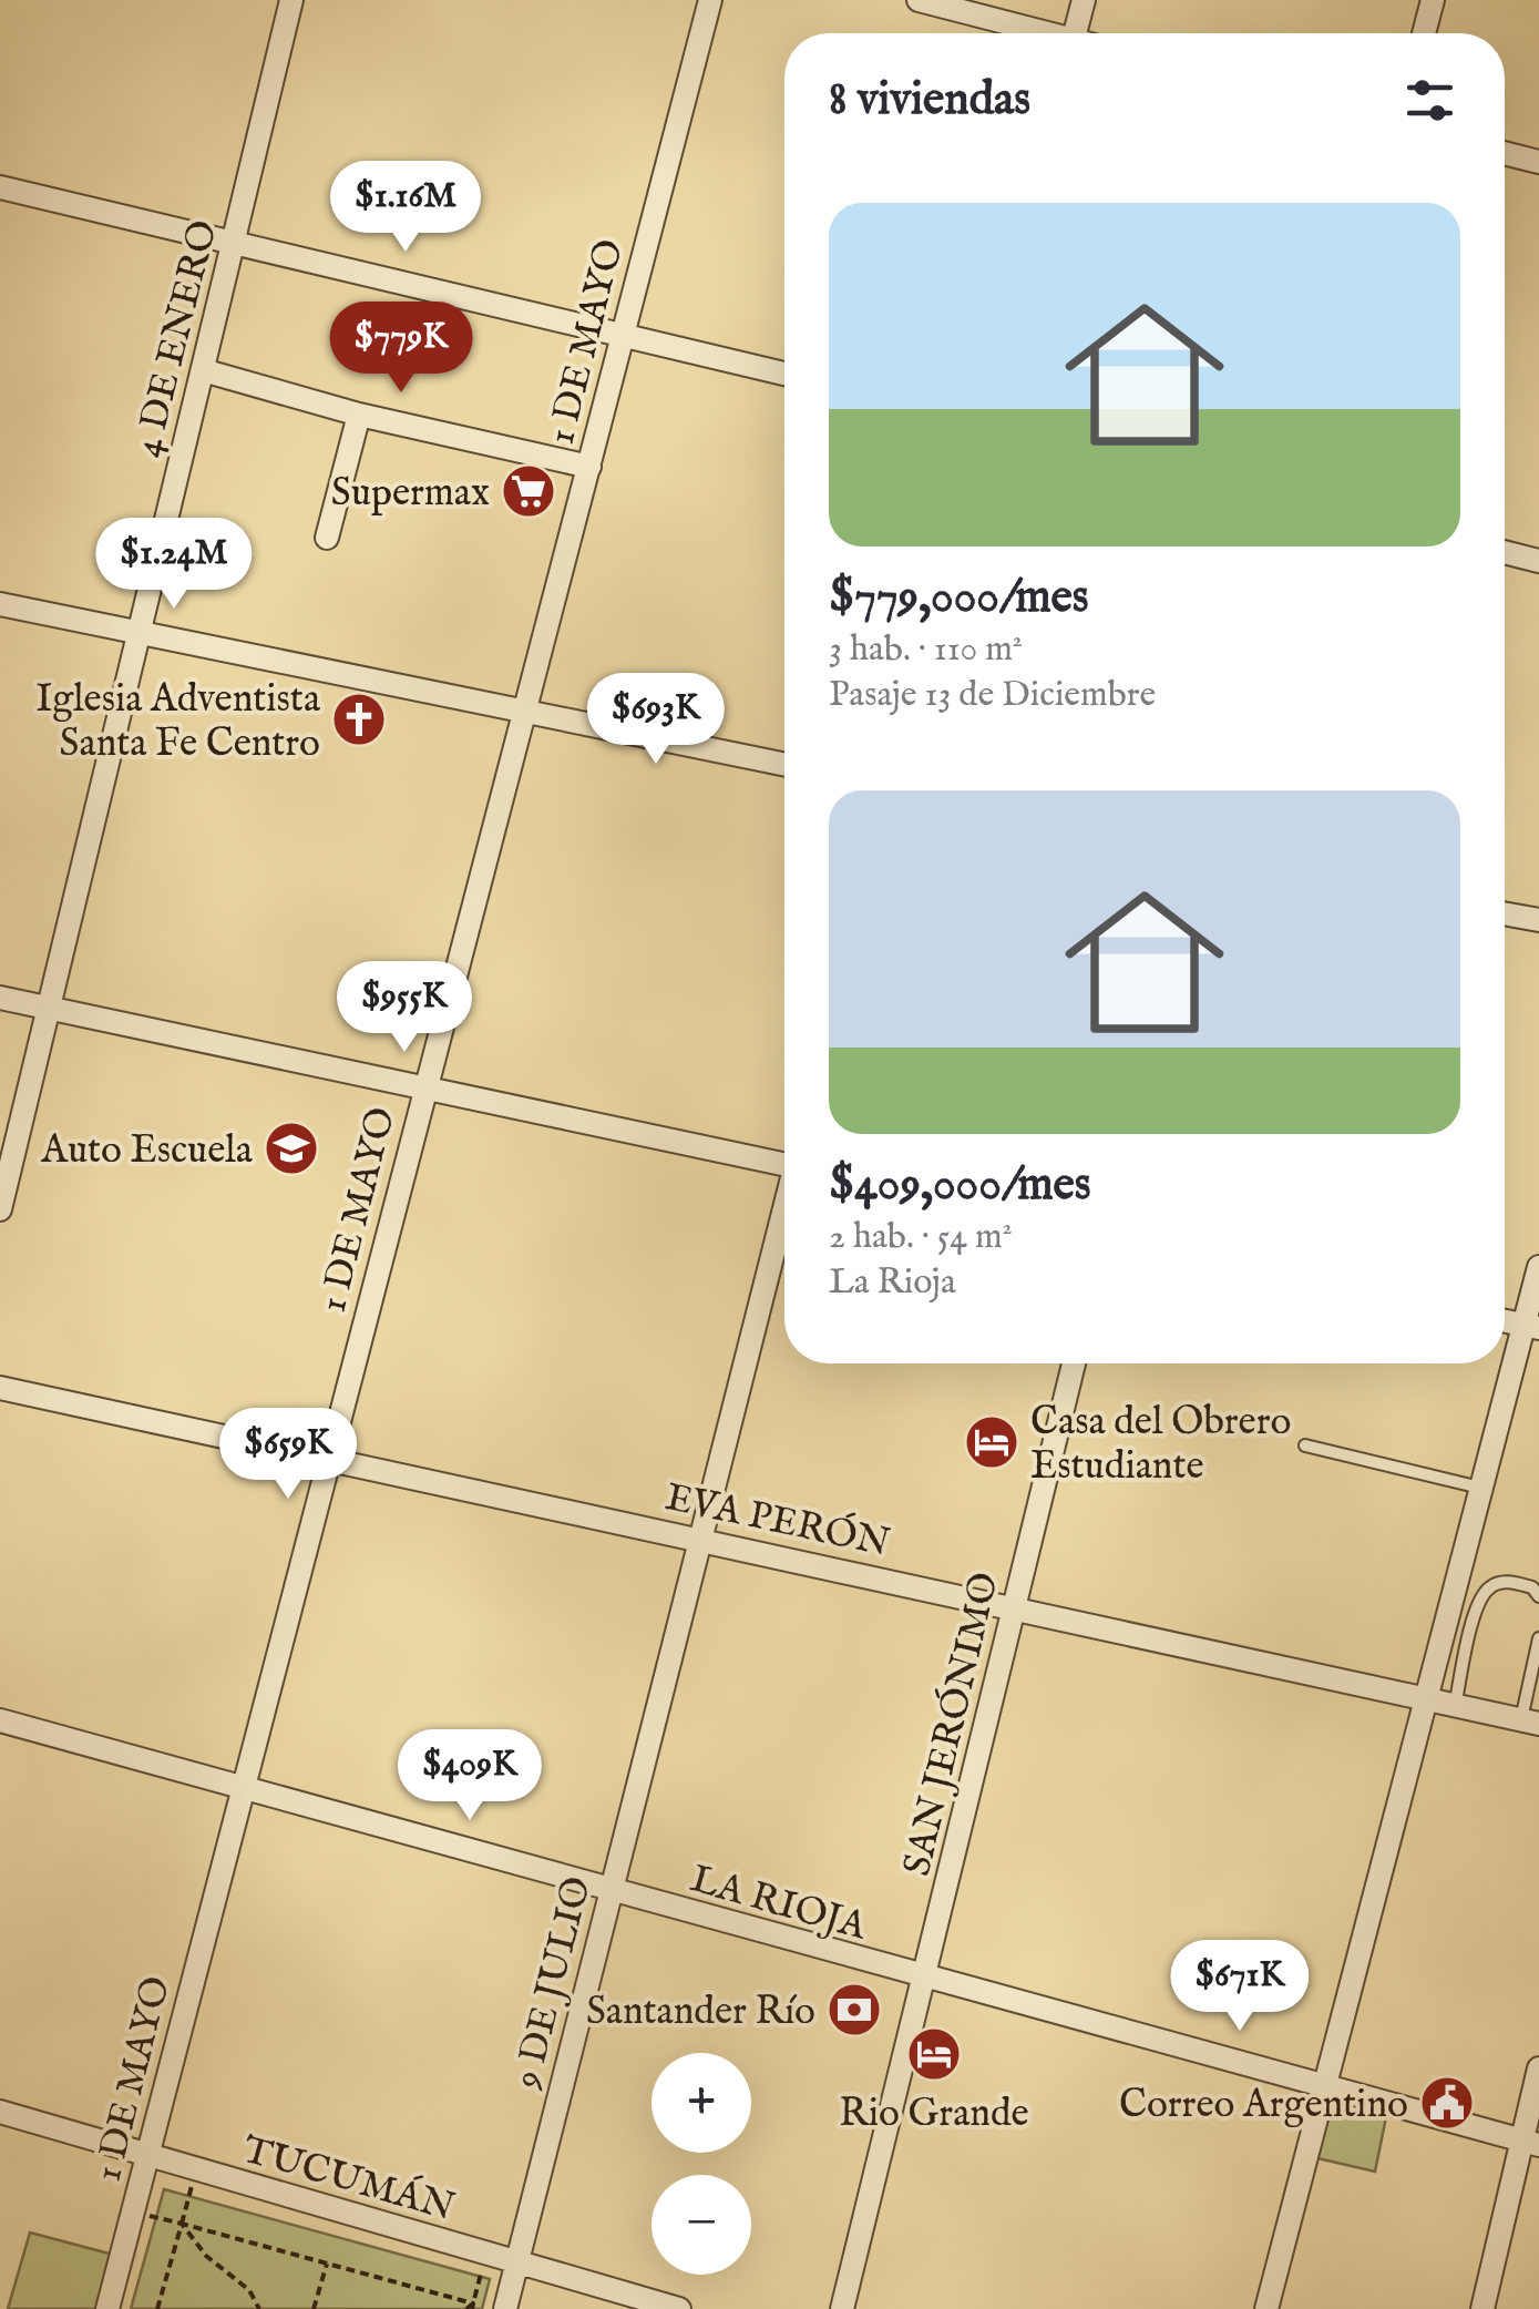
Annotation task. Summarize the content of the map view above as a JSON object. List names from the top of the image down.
{
  "streets": {
    "street": [
      "4 DE ENERO",
      "1 DE MAYO",
      "EVA PERÓN",
      "SAN JERÓNIMO",
      "LA RIOJA",
      "9 DE JULIO",
      "TUCUMÁN"
    ]
  },
  "crossings": [
    ["1 DE MAYO", "EVA PERÓN"],
    ["1 DE MAYO", "LA RIOJA"],
    ["1 DE MAYO", "TUCUMÁN"],
    ["EVA PERÓN", "SAN JERÓNIMO"],
    ["EVA PERÓN", "9 DE JULIO"],
    ["SAN JERÓNIMO", "LA RIOJA"],
    ["LA RIOJA", "9 DE JULIO"],
    ["9 DE JULIO", "TUCUMÁN"]
  ],
  "places": {
    "supermarket": ["Supermax"],
    "church": ["Iglesia Adventista Santa Fe Centro"],
    "school or university": ["Auto Escuela"],
    "hotel": ["Casa del Obrero Estudiante", "Rio Grande"],
    "bank": ["Santander Río"],
    "public building": ["Correo Argentino"]
  },
  "page": {
    "heading": "8 viviendas",
    "price": [
      "$1.16M",
      "$779K",
      "$1.24M",
      "$693K",
      "$955K",
      "$659K",
      "$409K",
      "$671K"
    ],
    "list": [
      {
        "name": "$779,000/mes",
        "note": "3 hab. · 110 m² · Pasaje 13 de Diciembre"
      },
      {
        "name": "$409,000/mes",
        "note": "2 hab. · 54 m² · La Rioja"
      }
    ],
    "map_buttons": ["+", "−"]
  }
}
